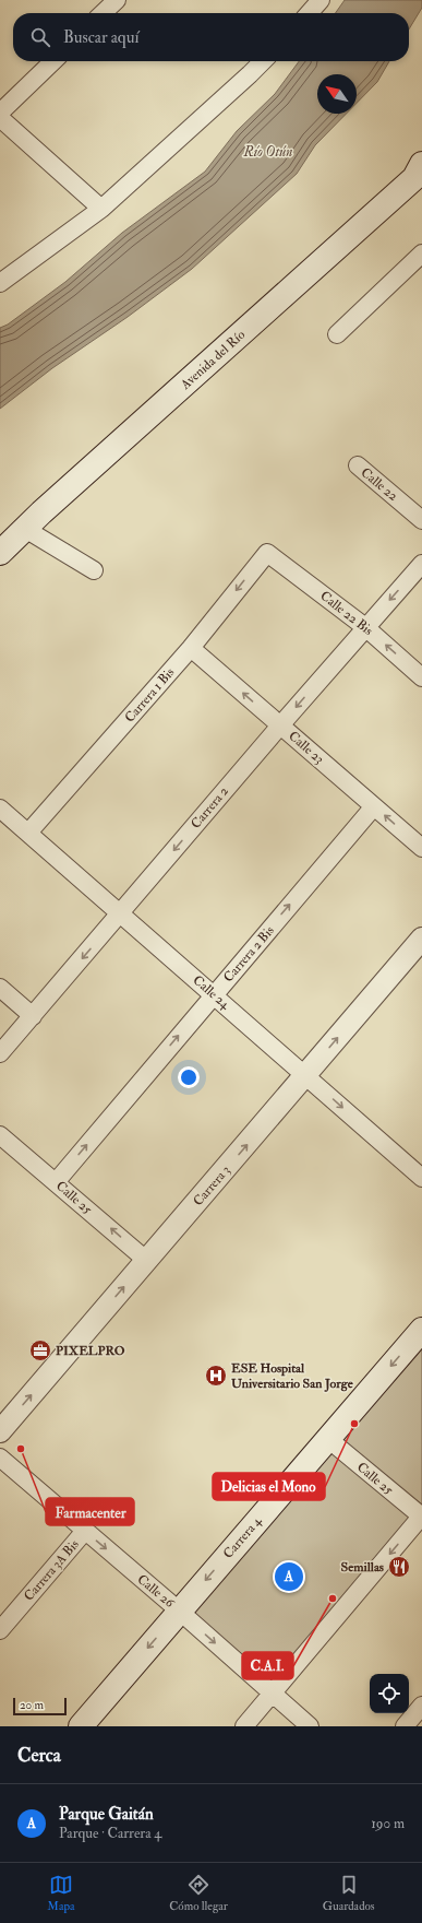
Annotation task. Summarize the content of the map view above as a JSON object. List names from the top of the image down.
{
  "streets": {
    "main road": ["Avenida del Río", "Carrera 4"],
    "street": [
      "Calle 22",
      "Calle 22 Bis",
      "Carrera 1 Bis",
      "Calle 23",
      "Carrera 2",
      "Carrera 2 Bis",
      "Calle 24",
      "Carrera 3",
      "Calle 25",
      "Carrera 3A Bis",
      "Calle 26"
    ]
  },
  "crossings": [
    ["Calle 22 Bis", "Carrera 1 Bis"],
    ["Calle 22 Bis", "Carrera 2"],
    ["Carrera 1 Bis", "Calle 23"],
    ["Carrera 1 Bis", "Calle 24"],
    ["Calle 23", "Carrera 2"],
    ["Calle 23", "Carrera 2 Bis"],
    ["Carrera 2", "Calle 24"],
    ["Carrera 2 Bis", "Calle 24"],
    ["Carrera 2 Bis", "Calle 25"],
    ["Calle 24", "Carrera 3"],
    ["Carrera 3", "Calle 25"],
    ["Calle 25", "Carrera 4"],
    ["Carrera 4", "Calle 26"],
    ["Carrera 3A Bis", "Calle 26"]
  ],
  "one_way": [
    "Calle 22 Bis",
    "Calle 23",
    "Carrera 2",
    "Carrera 2 Bis",
    "Carrera 3",
    "Calle 25",
    "Carrera 4",
    "Calle 26"
  ],
  "water": ["Río Otún"],
  "places": {
    "office": ["PIXELPRO"],
    "hospital": ["ESE Hospital Universitario San Jorge"],
    "other": ["Delicias el Mono", "Farmacenter", "C.A.I."],
    "restaurant": ["Semillas"]
  },
  "scale_bar": "20 m",
  "north": "top left",
  "page": {
    "search": "Buscar aquí",
    "pins": "A",
    "scale": "20 m",
    "heading": "Cerca",
    "list": [
      {
        "mark": "A",
        "name": "Parque Gaitán",
        "note": "Parque · Carrera 4",
        "value": "190 m"
      }
    ],
    "nav": ["Mapa", "Cómo llegar", "Guardados"]
  }
}
